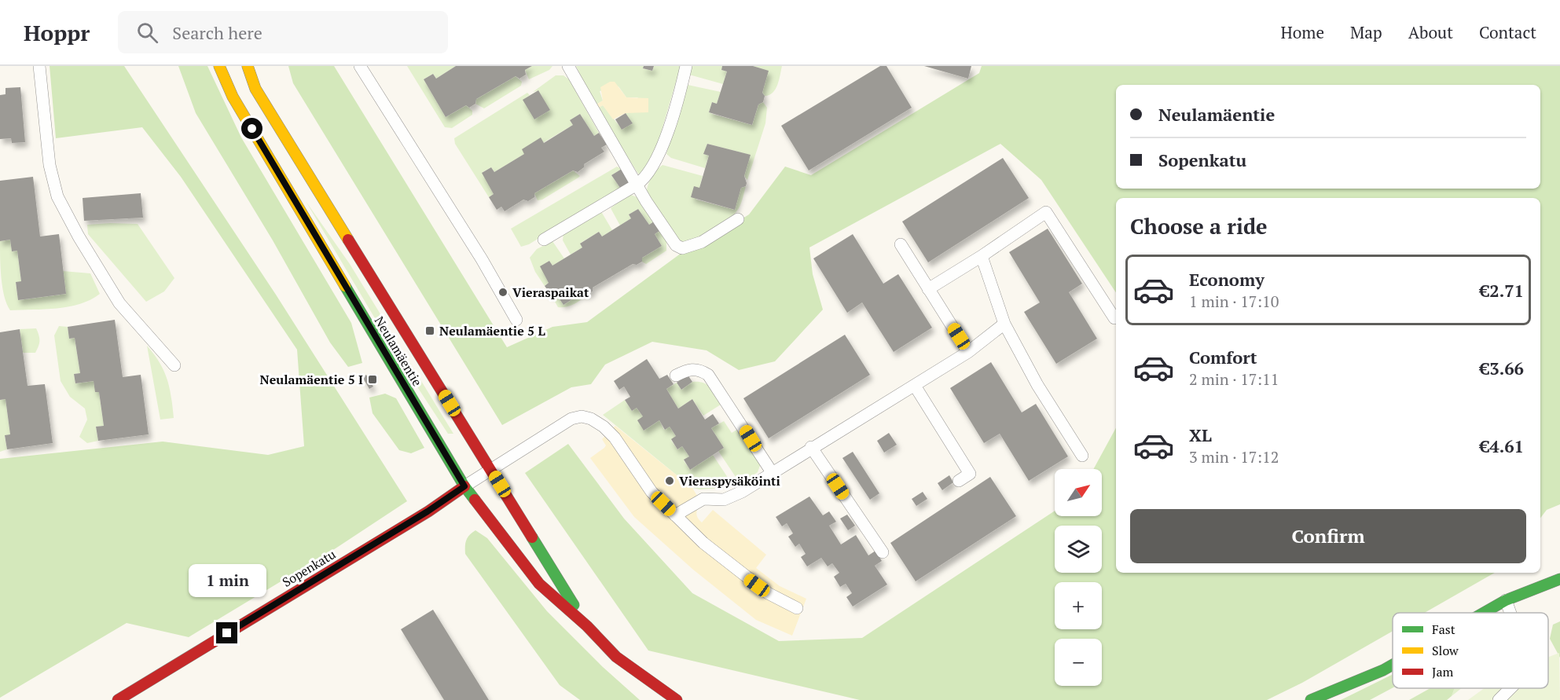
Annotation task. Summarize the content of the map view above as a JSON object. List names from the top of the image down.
{
  "streets": {
    "street": ["Neulamäentie", "Sopenkatu"]
  },
  "crossings": [
    ["Neulamäentie", "Sopenkatu"]
  ],
  "places": {
    "other": ["Vieraspaikat", "Vieraspysäköinti"],
    "transit": ["Neulamäentie 5 L", "Neulamäentie 5 I"]
  },
  "legend": ["Fast", "Slow", "Jam"],
  "north": "top right",
  "page": {
    "header": "Hoppr",
    "search": "Search here",
    "nav": [
      "Home",
      "Map",
      "About",
      "Contact"
    ],
    "banner": ["Neulamäentie", "Sopenkatu"],
    "heading": "Choose a ride",
    "list": [
      {
        "name": "Economy",
        "note": "1 min · 17:10",
        "value": "€2.71"
      },
      {
        "name": "Comfort",
        "note": "2 min · 17:11",
        "value": "€3.66"
      },
      {
        "name": "XL",
        "note": "3 min · 17:12",
        "value": "€4.61"
      }
    ],
    "map_buttons": ["+", "−"],
    "buttons": "Confirm",
    "bubble": "1 min"
  }
}
